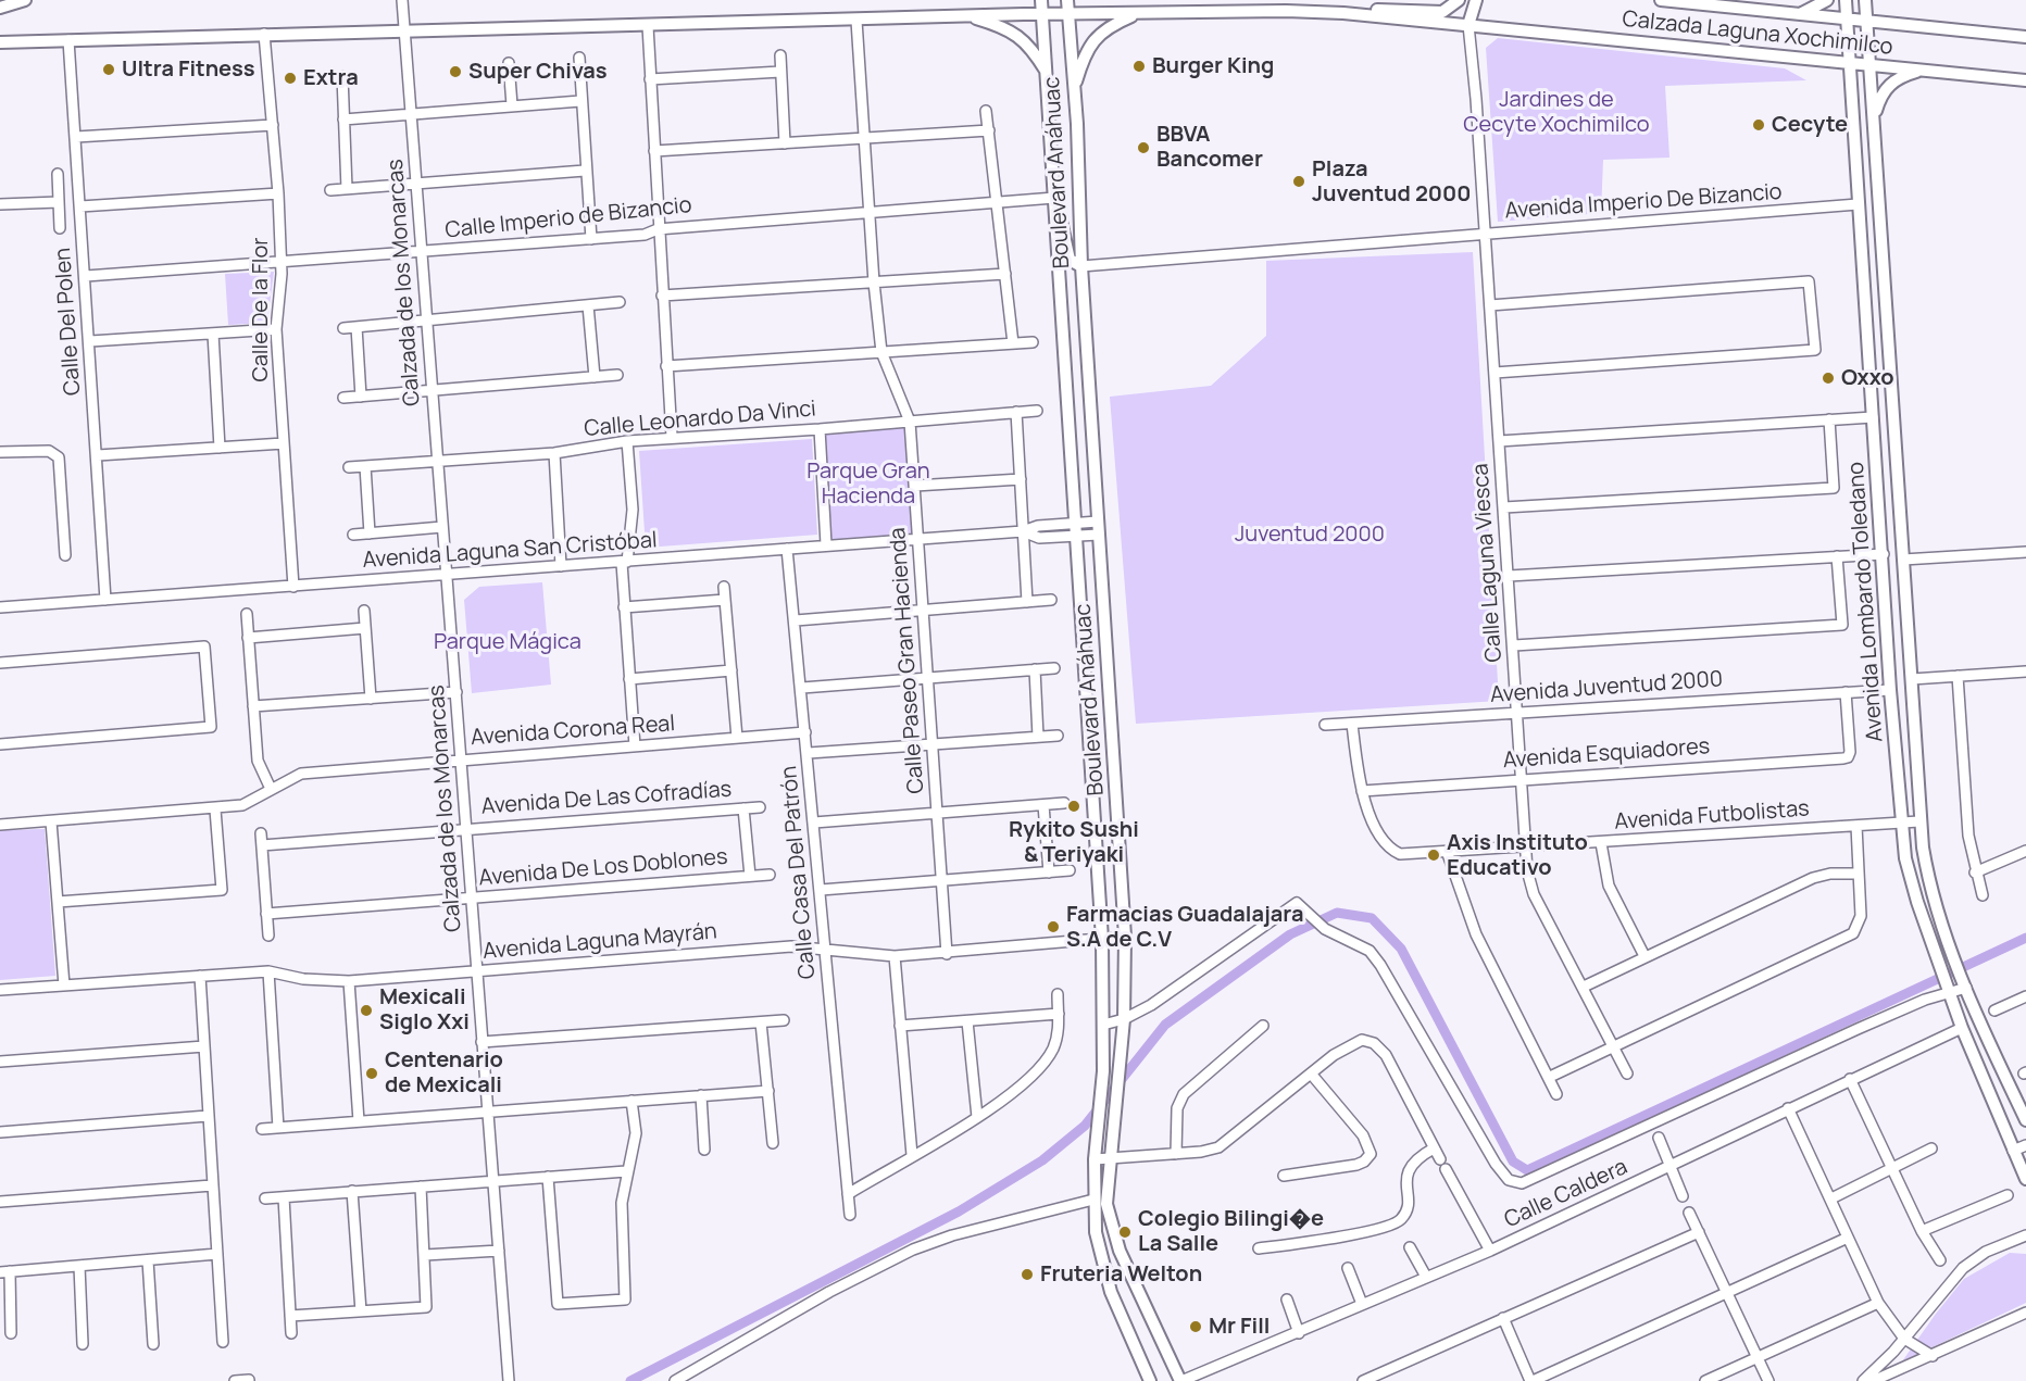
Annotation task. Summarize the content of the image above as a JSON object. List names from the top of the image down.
{
  "streets": {
    "main road": ["Calzada Laguna Xochimilco", "Boulevard Anáhuac", "Avenida Lombardo Toledano"],
    "street": [
      "Avenida Imperio De Bizancio",
      "Calle Imperio de Bizancio",
      "Calzada de los Monarcas",
      "Calle De la Flor",
      "Calle Del Polen",
      "Calle Leonardo Da Vinci",
      "Avenida Laguna San Cristóbal",
      "Calle Laguna Viesca",
      "Calle Paseo Gran Hacienda",
      "Avenida Juventud 2000",
      "Avenida Corona Real",
      "Avenida Esquiadores",
      "Avenida De Las Cofradías",
      "Avenida Futbolistas",
      "Avenida De Los Doblones",
      "Calle Casa Del Patrón",
      "Avenida Laguna Mayrán",
      "Calle Caldera"
    ]
  },
  "crossings": [
    ["Calzada Laguna Xochimilco", "Boulevard Anáhuac"],
    ["Calzada Laguna Xochimilco", "Calzada de los Monarcas"],
    ["Calzada Laguna Xochimilco", "Calle De la Flor"],
    ["Calzada Laguna Xochimilco", "Calle Del Polen"],
    ["Calzada Laguna Xochimilco", "Calle Laguna Viesca"],
    ["Calzada Laguna Xochimilco", "Avenida Lombardo Toledano"],
    ["Calzada Laguna Xochimilco", "Calle Paseo Gran Hacienda"],
    ["Boulevard Anáhuac", "Avenida Imperio De Bizancio"],
    ["Boulevard Anáhuac", "Calle Imperio de Bizancio"],
    ["Boulevard Anáhuac", "Avenida Laguna San Cristóbal"],
    ["Boulevard Anáhuac", "Avenida Laguna Mayrán"],
    ["Boulevard Anáhuac", "Calle Caldera"],
    ["Avenida Imperio De Bizancio", "Calle Laguna Viesca"],
    ["Avenida Imperio De Bizancio", "Avenida Lombardo Toledano"],
    ["Calle Imperio de Bizancio", "Calzada de los Monarcas"],
    ["Calle Imperio de Bizancio", "Calle De la Flor"],
    ["Calle Imperio de Bizancio", "Calle Del Polen"],
    ["Calle Imperio de Bizancio", "Calle Paseo Gran Hacienda"],
    ["Calzada de los Monarcas", "Calle Leonardo Da Vinci"],
    ["Calzada de los Monarcas", "Avenida Laguna San Cristóbal"],
    ["Calzada de los Monarcas", "Avenida Corona Real"],
    ["Calzada de los Monarcas", "Avenida De Las Cofradías"],
    ["Calzada de los Monarcas", "Avenida De Los Doblones"],
    ["Calzada de los Monarcas", "Avenida Laguna Mayrán"],
    ["Calle De la Flor", "Avenida Laguna San Cristóbal"],
    ["Calle Del Polen", "Avenida Laguna San Cristóbal"],
    ["Calle Leonardo Da Vinci", "Calle Paseo Gran Hacienda"],
    ["Avenida Laguna San Cristóbal", "Calle Paseo Gran Hacienda"],
    ["Avenida Laguna San Cristóbal", "Calle Casa Del Patrón"],
    ["Calle Laguna Viesca", "Avenida Juventud 2000"],
    ["Calle Laguna Viesca", "Avenida Esquiadores"],
    ["Calle Laguna Viesca", "Avenida Futbolistas"],
    ["Avenida Lombardo Toledano", "Avenida Juventud 2000"],
    ["Avenida Lombardo Toledano", "Avenida Futbolistas"],
    ["Avenida Lombardo Toledano", "Calle Caldera"],
    ["Calle Paseo Gran Hacienda", "Avenida Laguna Mayrán"],
    ["Avenida Juventud 2000", "Avenida Esquiadores"],
    ["Avenida Corona Real", "Calle Casa Del Patrón"],
    ["Avenida Esquiadores", "Avenida Futbolistas"],
    ["Calle Casa Del Patrón", "Avenida Laguna Mayrán"]
  ],
  "parks": [
    "Jardines de Cecyte Xochimilco",
    "Parque Gran Hacienda",
    "Juventud 2000",
    "Parque Mágica"
  ],
  "places": [
    "Burger King",
    "Ultra Fitness",
    "Super Chivas",
    "Extra",
    "Cecyte",
    "BBVA Bancomer",
    "Plaza Juventud 2000",
    "Oxxo",
    "Rykito Sushi & Teriyaki",
    "Axis Instituto Educativo",
    "Farmacias Guadalajara S.A de C.V",
    "Mexicali Siglo Xxi",
    "Centenario de Mexicali",
    "Colegio Bilingi�e La Salle",
    "Fruteria Welton",
    "Mr Fill"
  ]
}
